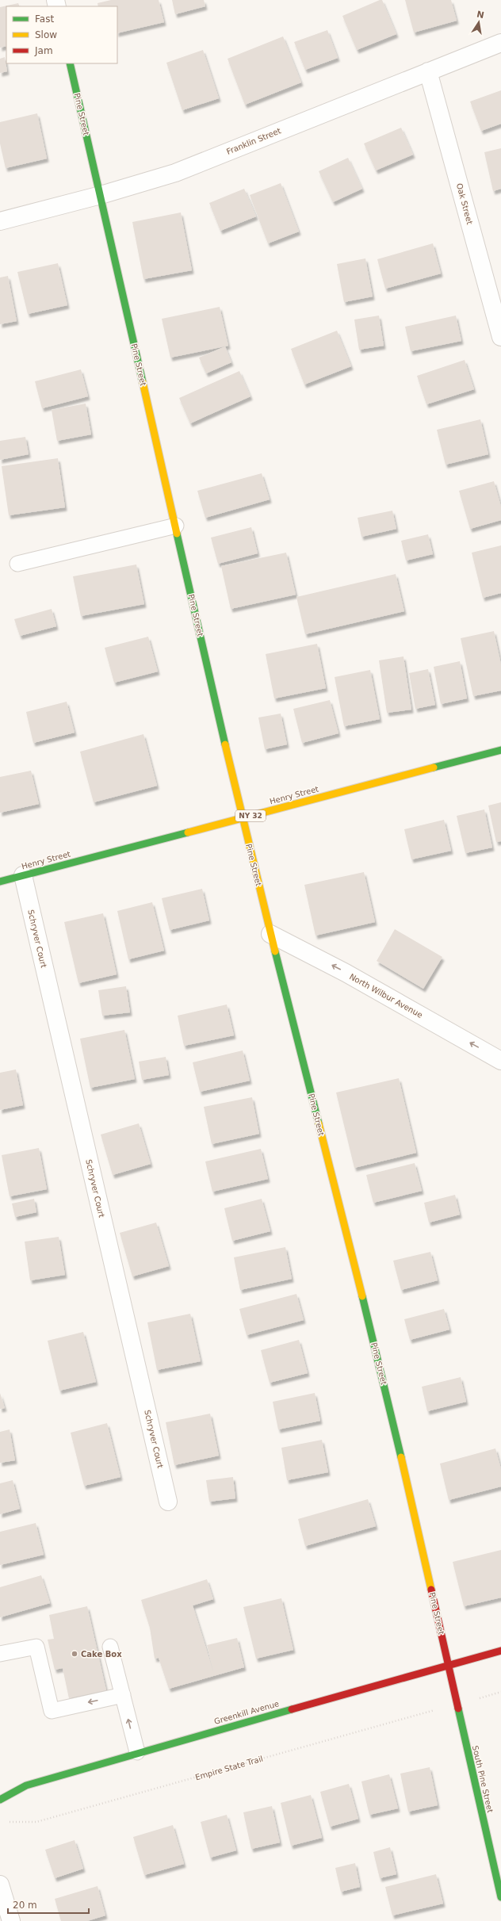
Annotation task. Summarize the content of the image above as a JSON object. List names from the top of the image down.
{
  "streets": {
    "street": [
      "Pine Street",
      "Franklin Street",
      "Oak Street",
      "Henry Street",
      "NY 32",
      "Schryver Court",
      "North Wilbur Avenue",
      "Greenkill Avenue",
      "South Pine Street"
    ],
    "path": ["Empire State Trail"]
  },
  "crossings": [
    ["Pine Street", "Franklin Street"],
    ["Pine Street", "Henry Street"],
    ["Pine Street", "North Wilbur Avenue"],
    ["Pine Street", "Greenkill Avenue"],
    ["Pine Street", "South Pine Street"],
    ["Franklin Street", "Oak Street"],
    ["Henry Street", "Schryver Court"],
    ["Greenkill Avenue", "South Pine Street"],
    ["Empire State Trail", "South Pine Street"]
  ],
  "one_way": ["North Wilbur Avenue"],
  "places": ["Cake Box"],
  "legend": ["Fast", "Slow", "Jam"],
  "scale_bar": "20 m",
  "north": "top"
}
